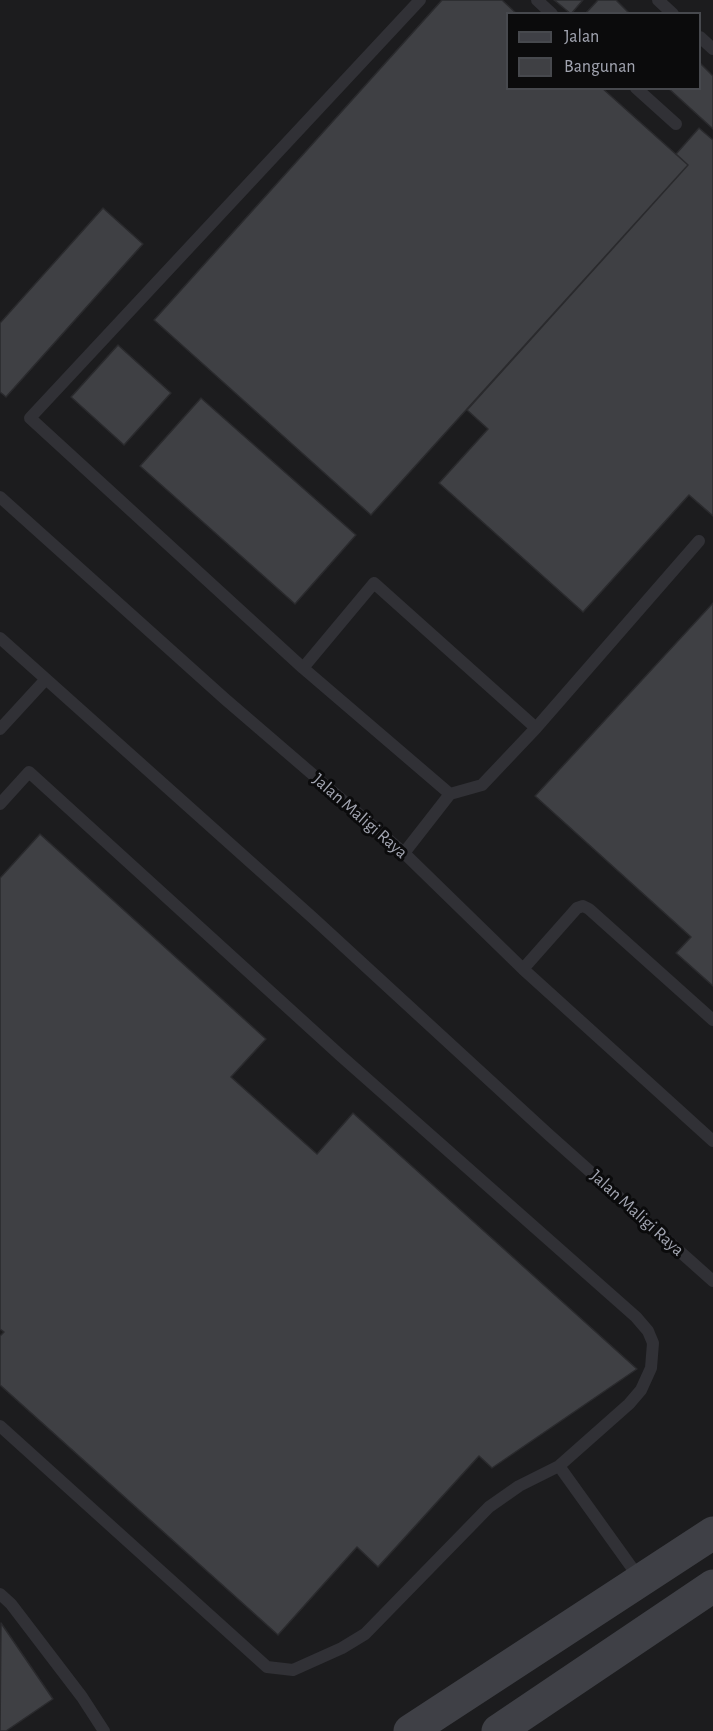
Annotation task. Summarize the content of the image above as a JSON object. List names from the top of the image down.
{
  "streets": {
    "lane": ["Jalan Maligi Raya"]
  },
  "legend": ["Jalan", "Bangunan"]
}
